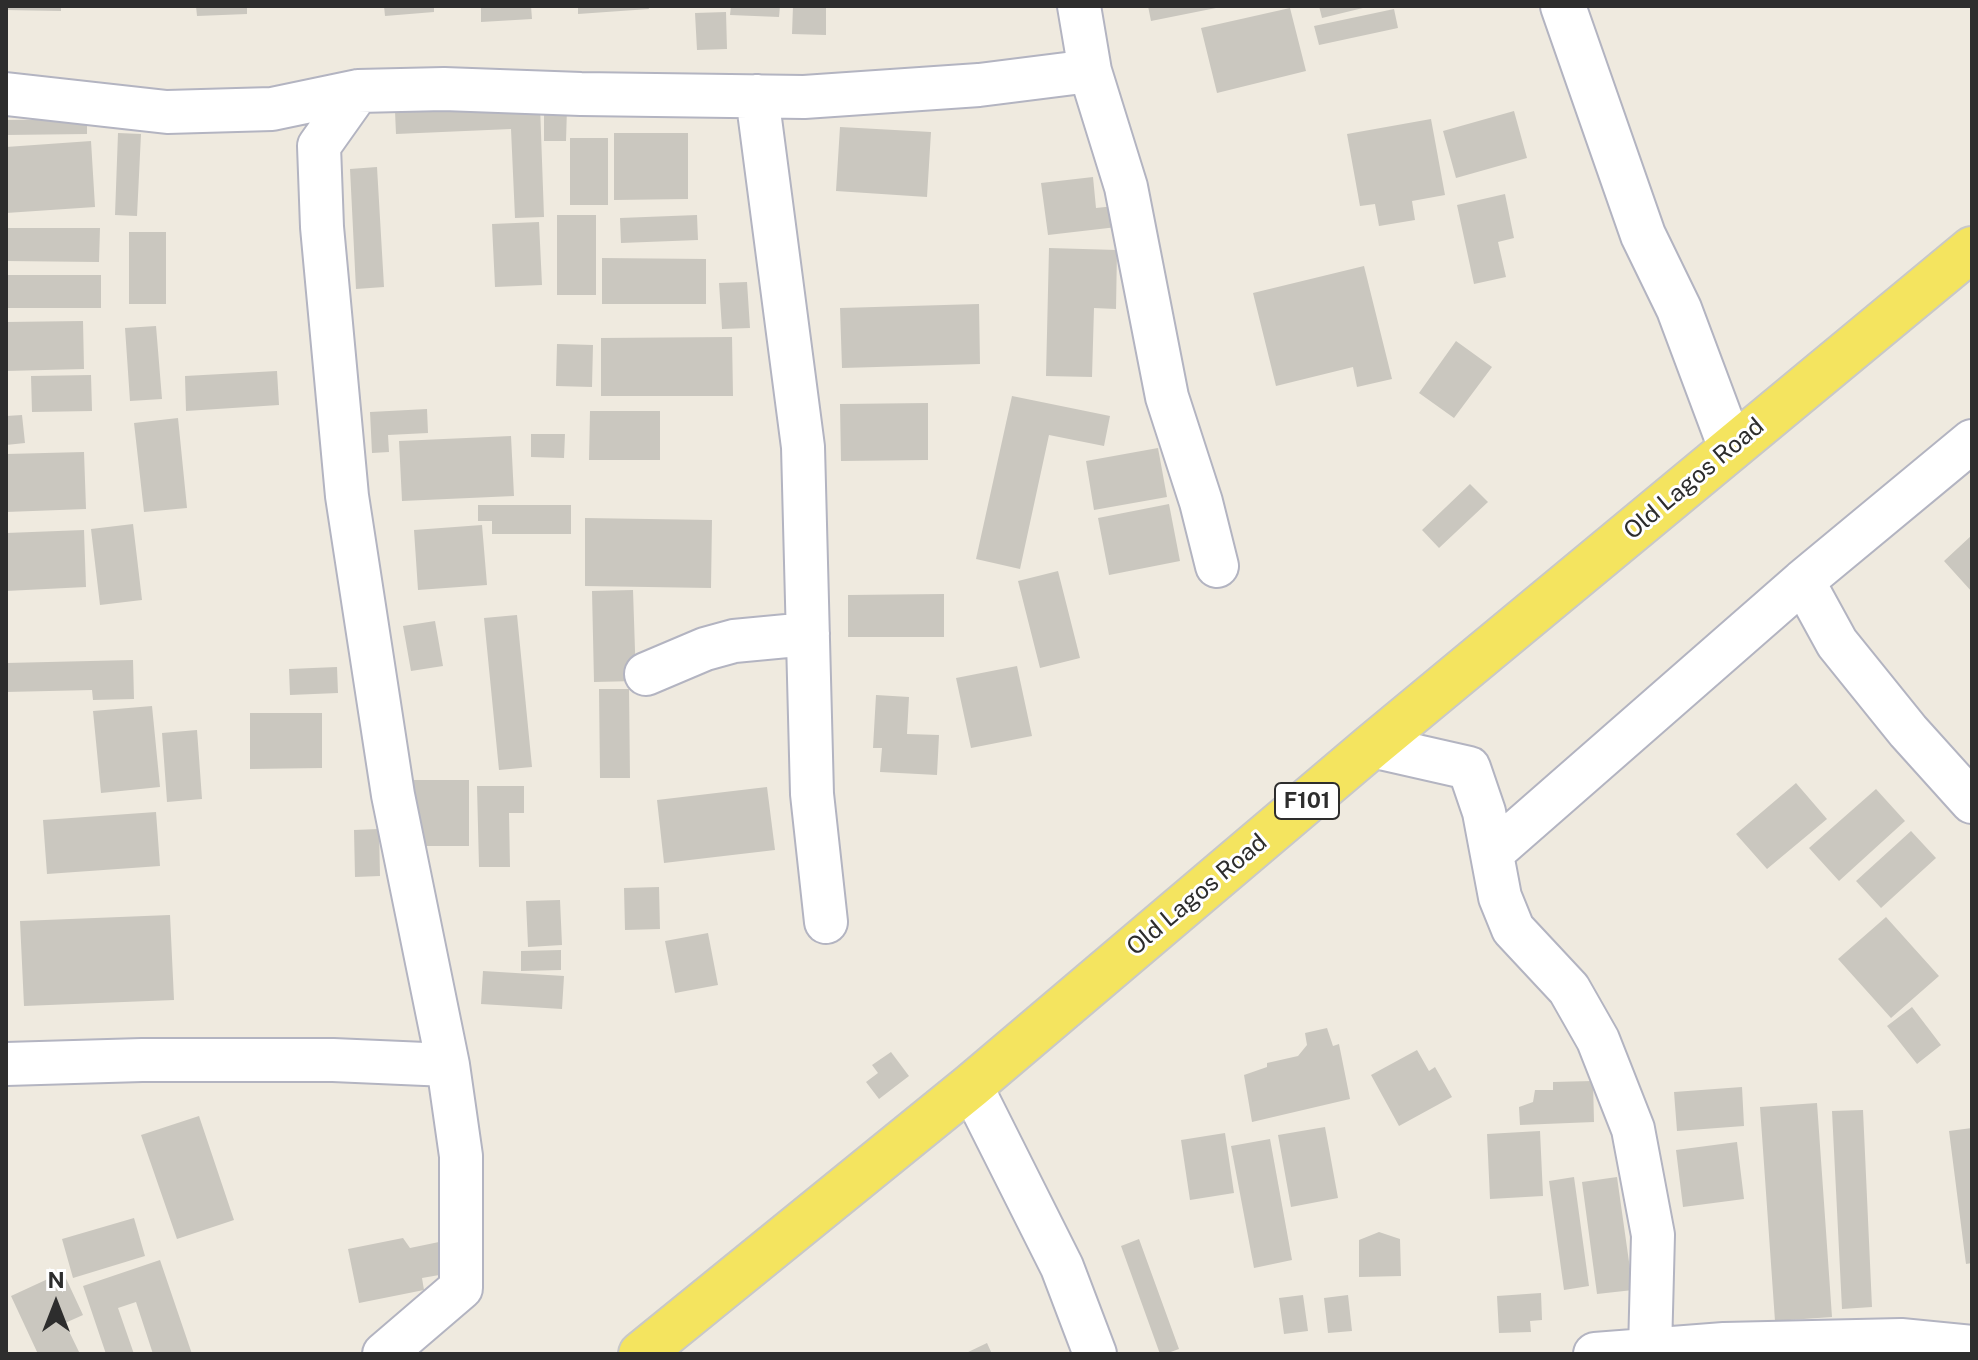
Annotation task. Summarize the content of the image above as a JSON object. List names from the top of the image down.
{
  "streets": {
    "main road": ["Old Lagos Road", "F101"]
  },
  "north": "top"
}
